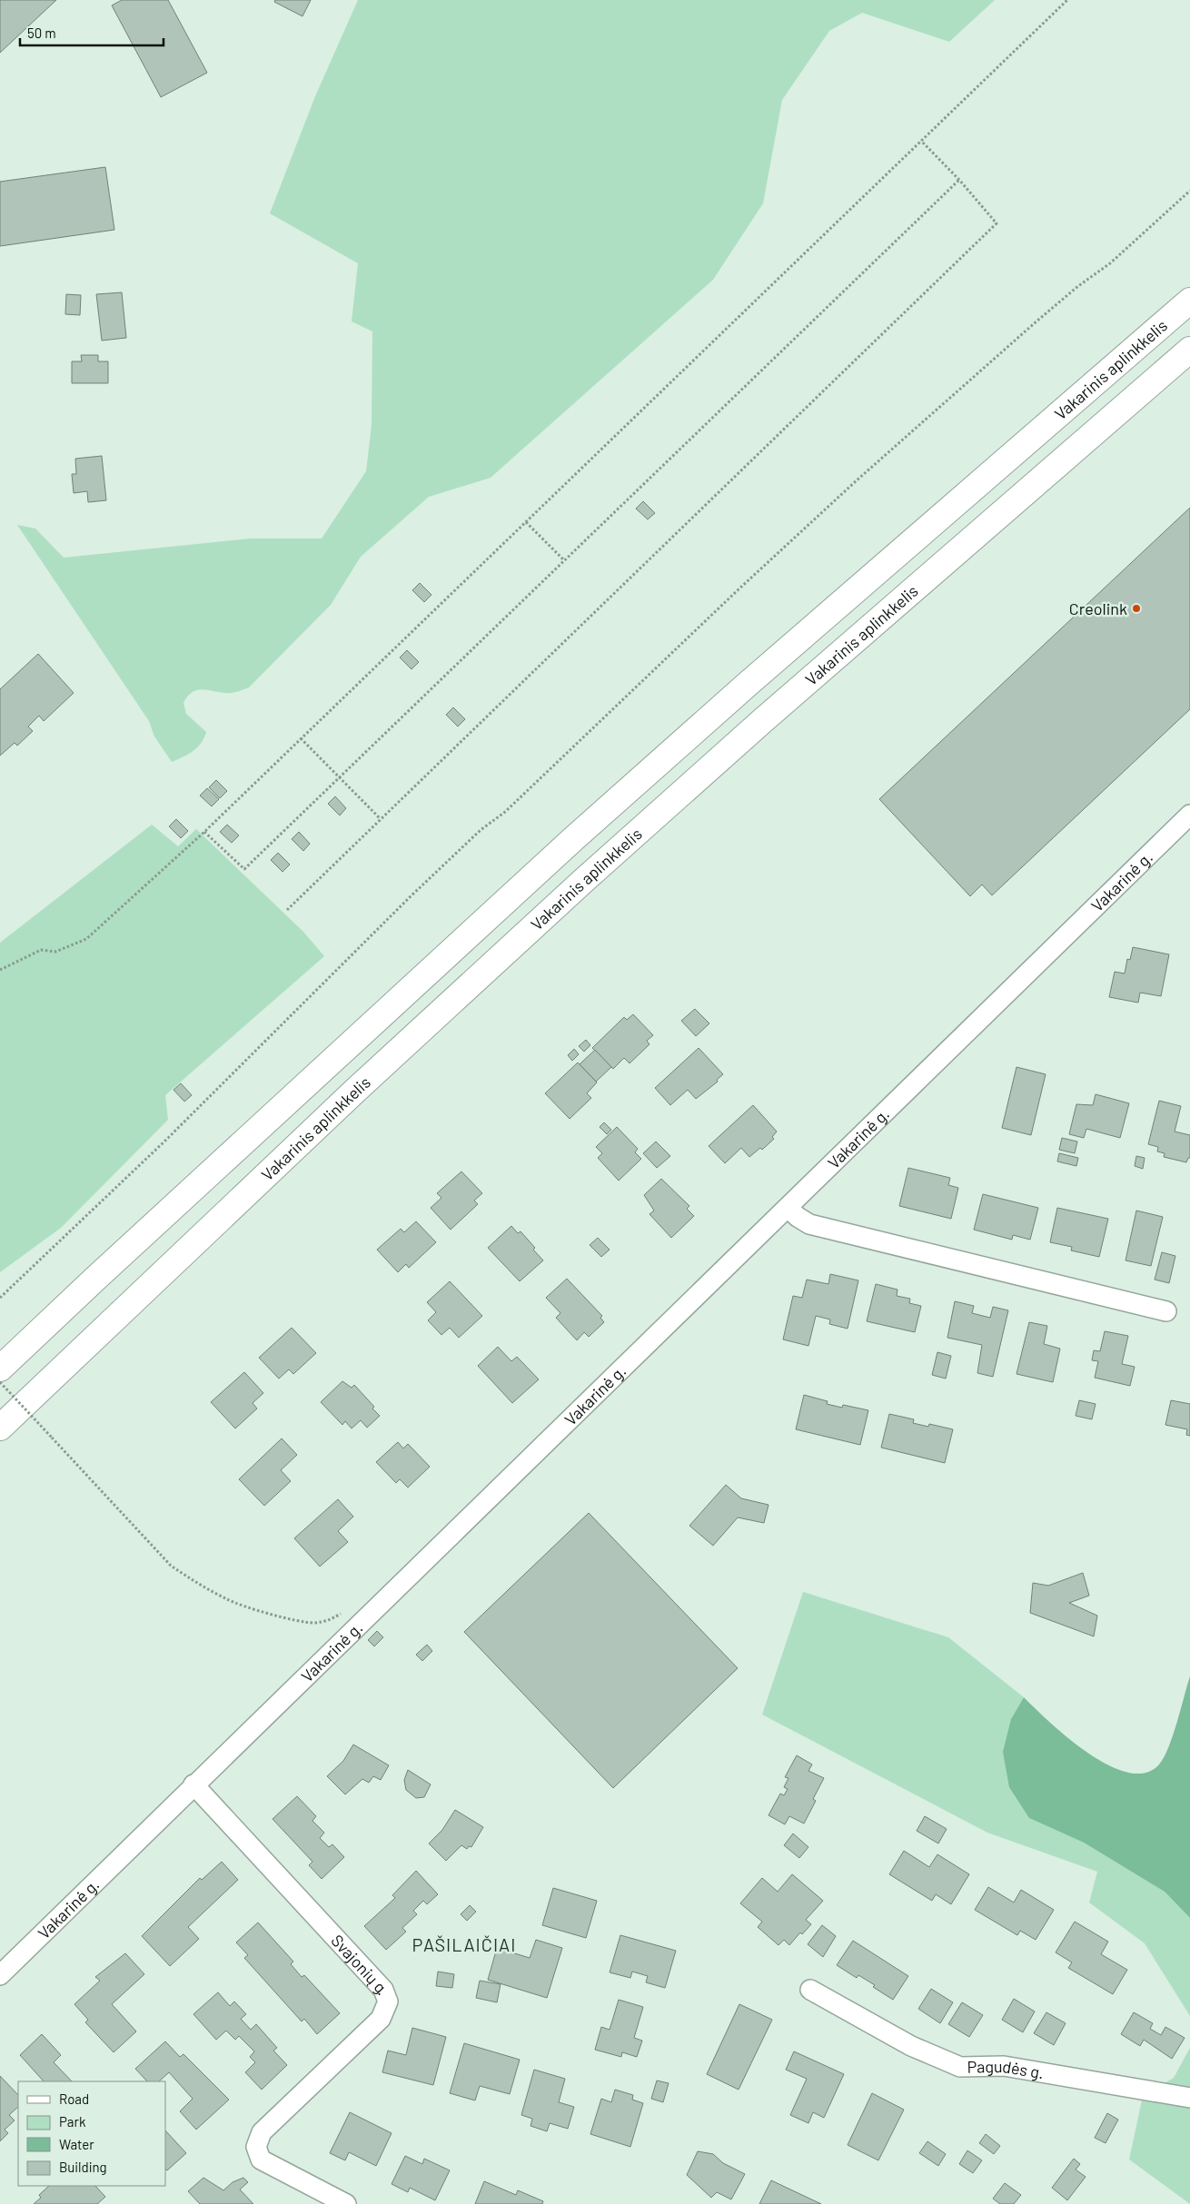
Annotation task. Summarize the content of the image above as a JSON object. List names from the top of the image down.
{
  "streets": {
    "highway": ["Vakarinis aplinkkelis"],
    "street": ["Vakarinė g.", "Svajonių g.", "Pagudės g."]
  },
  "crossings": [
    ["Vakarinė g.", "Svajonių g."]
  ],
  "districts": ["PAŠILAIČIAI"],
  "places": ["Creolink"],
  "legend": [
    "Road",
    "Park",
    "Water",
    "Building"
  ],
  "scale_bar": "50 m"
}
